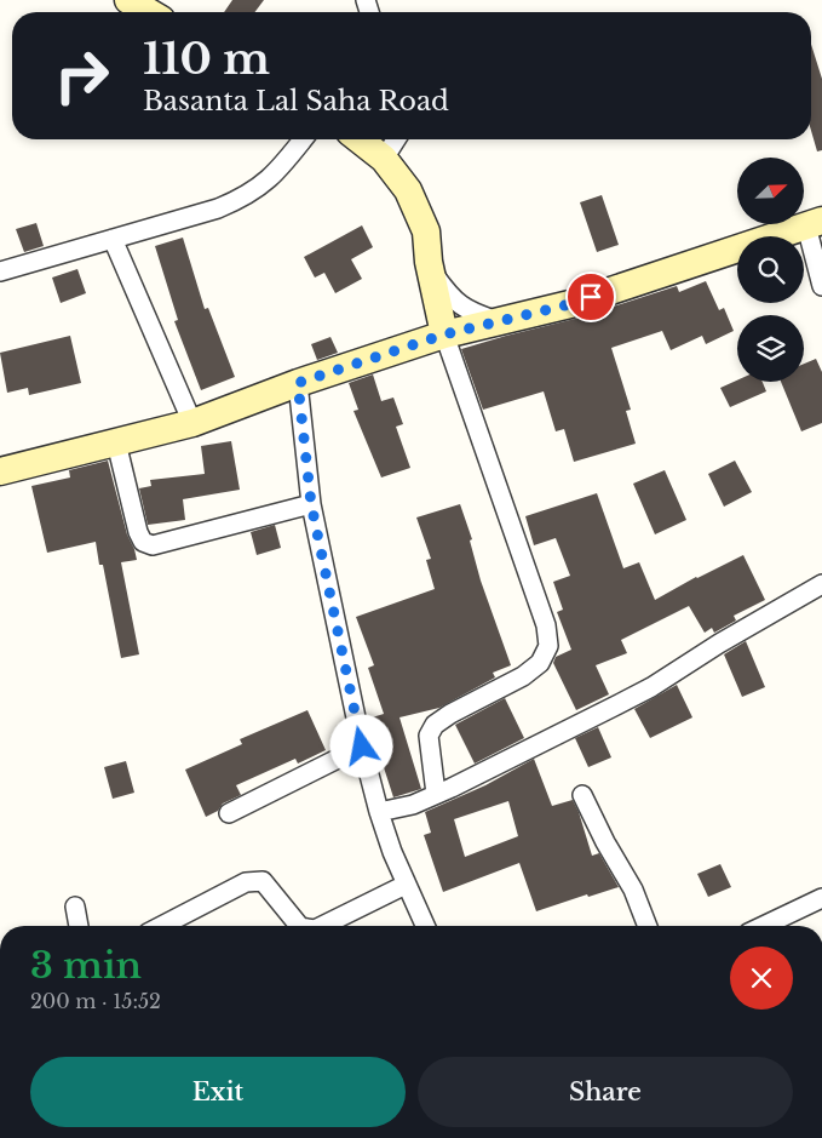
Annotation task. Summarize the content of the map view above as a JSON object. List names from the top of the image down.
{
  "north": "top right",
  "page": {
    "turn": ["110 m", "Basanta Lal Saha Road"],
    "heading": ["3 min", "200 m · 15:52"],
    "buttons": ["Exit", "Share"]
  }
}
